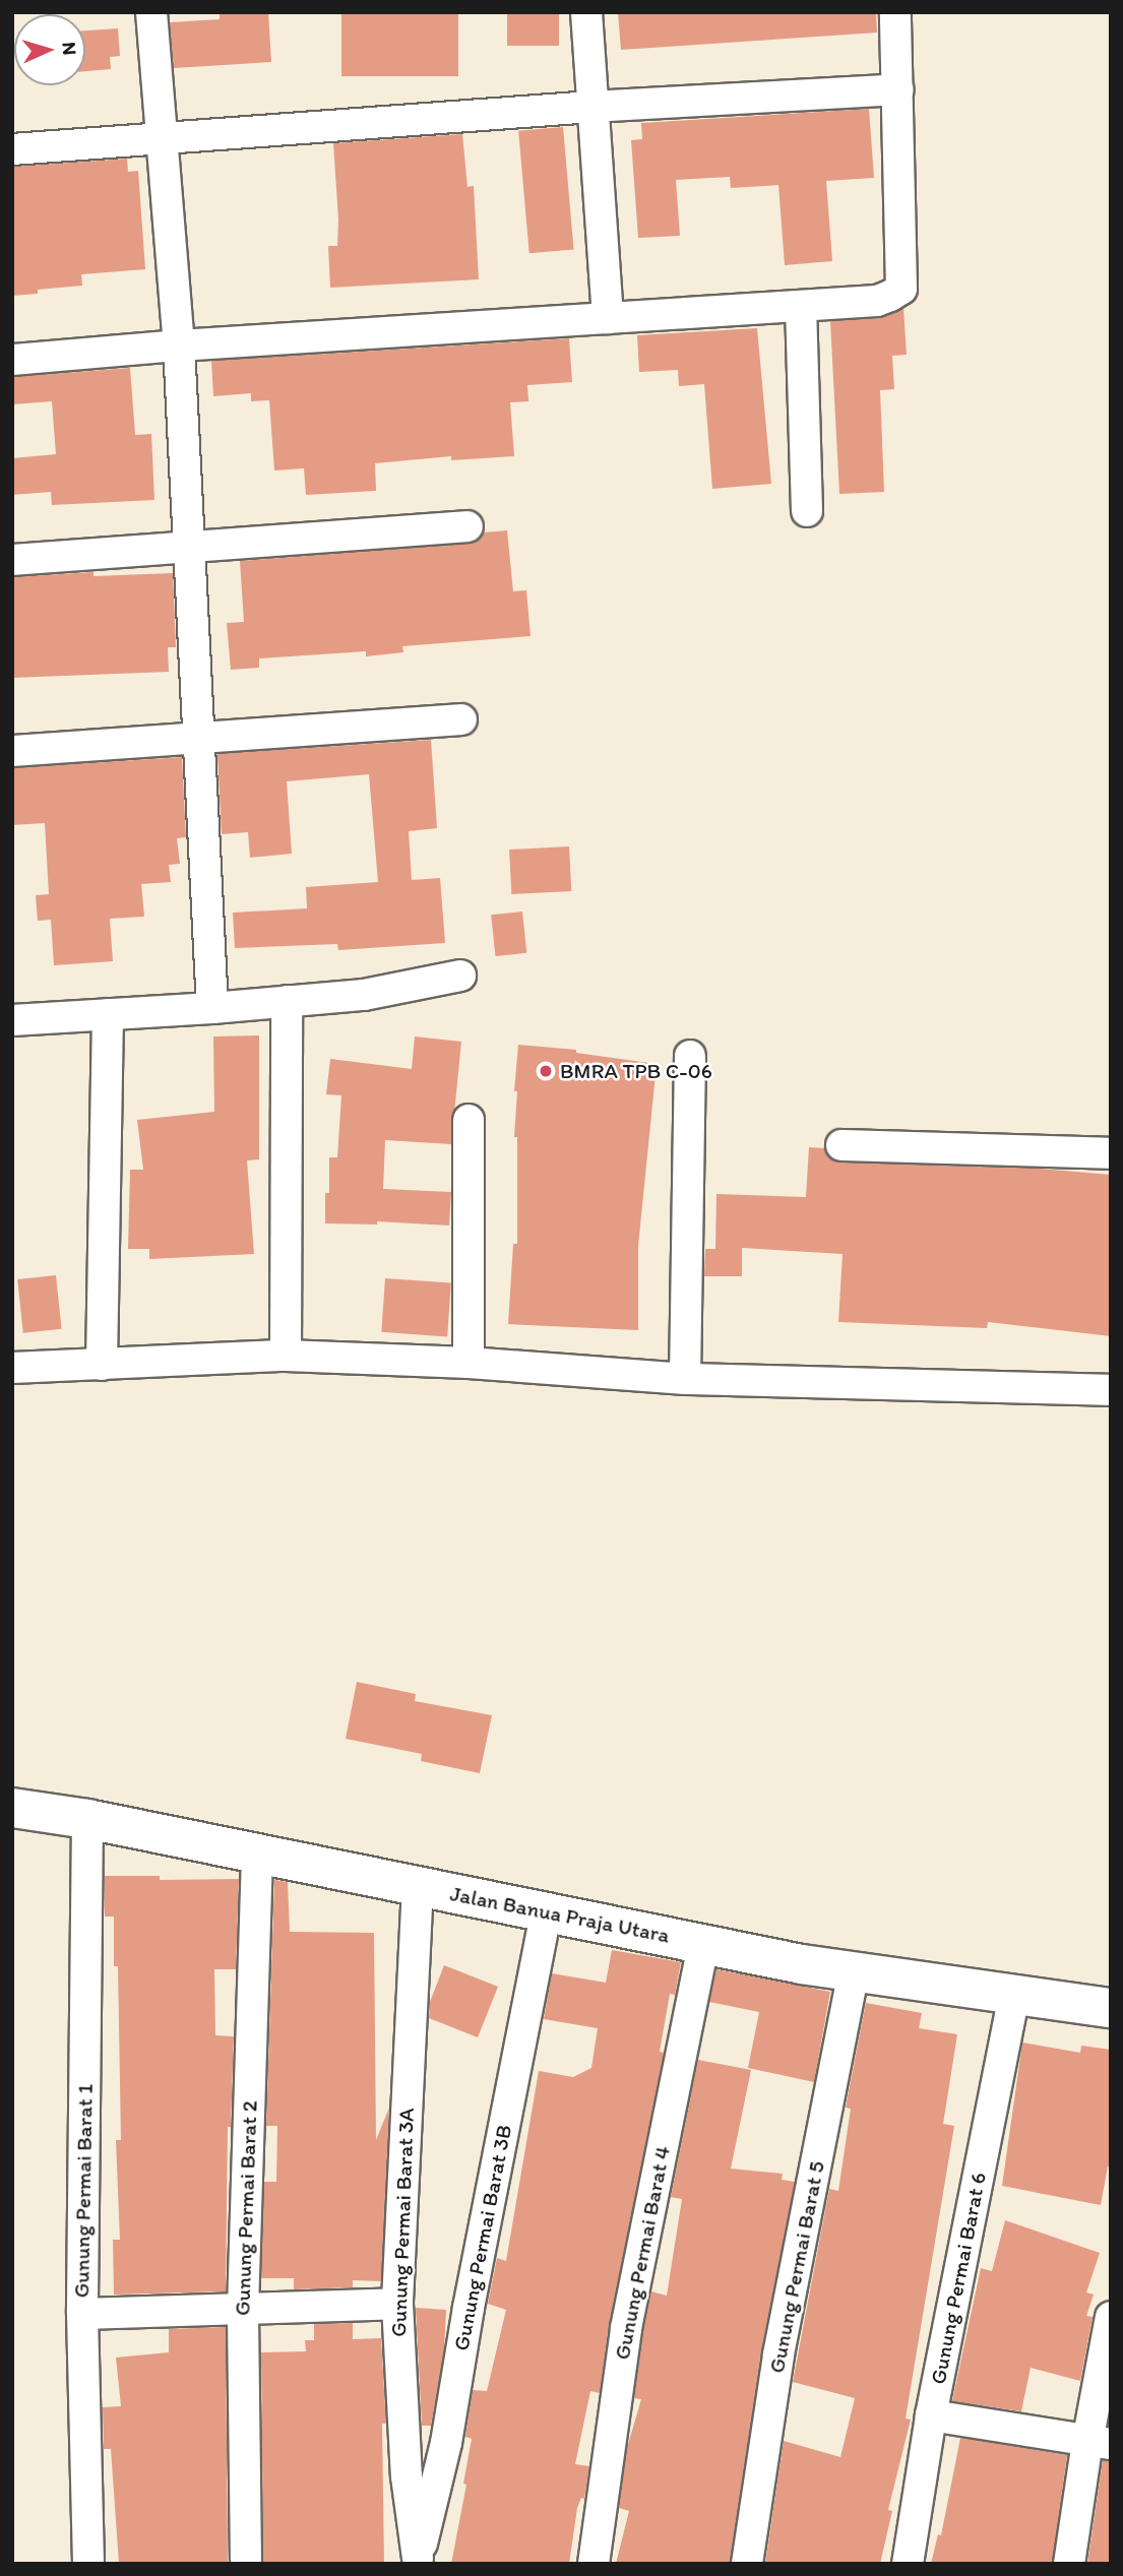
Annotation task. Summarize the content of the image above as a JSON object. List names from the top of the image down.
{
  "streets": {
    "street": [
      "Jalan Banua Praja Utara",
      "Gunung Permai Barat 1",
      "Gunung Permai Barat 2",
      "Gunung Permai Barat 3A",
      "Gunung Permai Barat 3B",
      "Gunung Permai Barat 4",
      "Gunung Permai Barat 5",
      "Gunung Permai Barat 6"
    ]
  },
  "crossings": [
    ["Jalan Banua Praja Utara", "Gunung Permai Barat 1"],
    ["Jalan Banua Praja Utara", "Gunung Permai Barat 2"],
    ["Jalan Banua Praja Utara", "Gunung Permai Barat 3A"],
    ["Jalan Banua Praja Utara", "Gunung Permai Barat 3B"],
    ["Jalan Banua Praja Utara", "Gunung Permai Barat 4"],
    ["Jalan Banua Praja Utara", "Gunung Permai Barat 5"],
    ["Jalan Banua Praja Utara", "Gunung Permai Barat 6"],
    ["Gunung Permai Barat 3A", "Gunung Permai Barat 3B"]
  ],
  "places": ["BMRA TPB C-06"],
  "north": "right"
}
